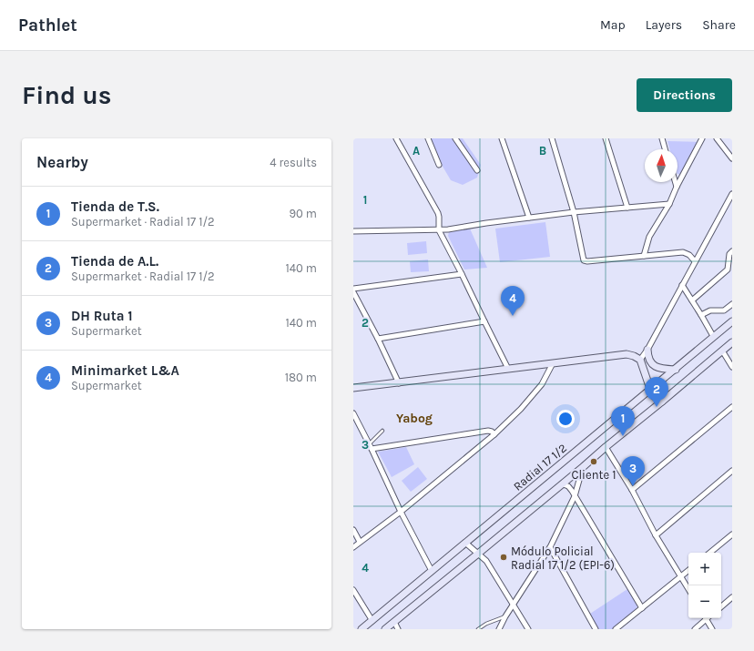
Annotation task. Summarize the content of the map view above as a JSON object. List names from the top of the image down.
{
  "streets": {
    "street": ["Radial 17 1/2"]
  },
  "districts": ["Yabog"],
  "places": ["Cliente 1", "Módulo Policial Radial 17 1/2 (EPI-6)"],
  "north": "top",
  "page": {
    "header": "Pathlet",
    "nav": ["Map", "Layers", "Share"],
    "buttons": "Directions",
    "title": "Find us",
    "heading": ["Nearby", "4 results"],
    "list": [
      {
        "mark": "1",
        "name": "Tienda de T.S.",
        "note": "Supermarket · Radial 17 1/2",
        "value": "90 m"
      },
      {
        "mark": "2",
        "name": "Tienda de A.L.",
        "note": "Supermarket · Radial 17 1/2",
        "value": "140 m"
      },
      {
        "mark": "3",
        "name": "DH Ruta 1",
        "note": "Supermarket",
        "value": "140 m"
      },
      {
        "mark": "4",
        "name": "Minimarket L&A",
        "note": "Supermarket",
        "value": "180 m"
      }
    ],
    "pins": [
      "4",
      "2",
      "1",
      "3"
    ],
    "map_buttons": ["+", "−"]
  },
  "grid": {
    "columns": ["A", "B"],
    "rows": [
      "1",
      "2",
      "3",
      "4"
    ]
  }
}
